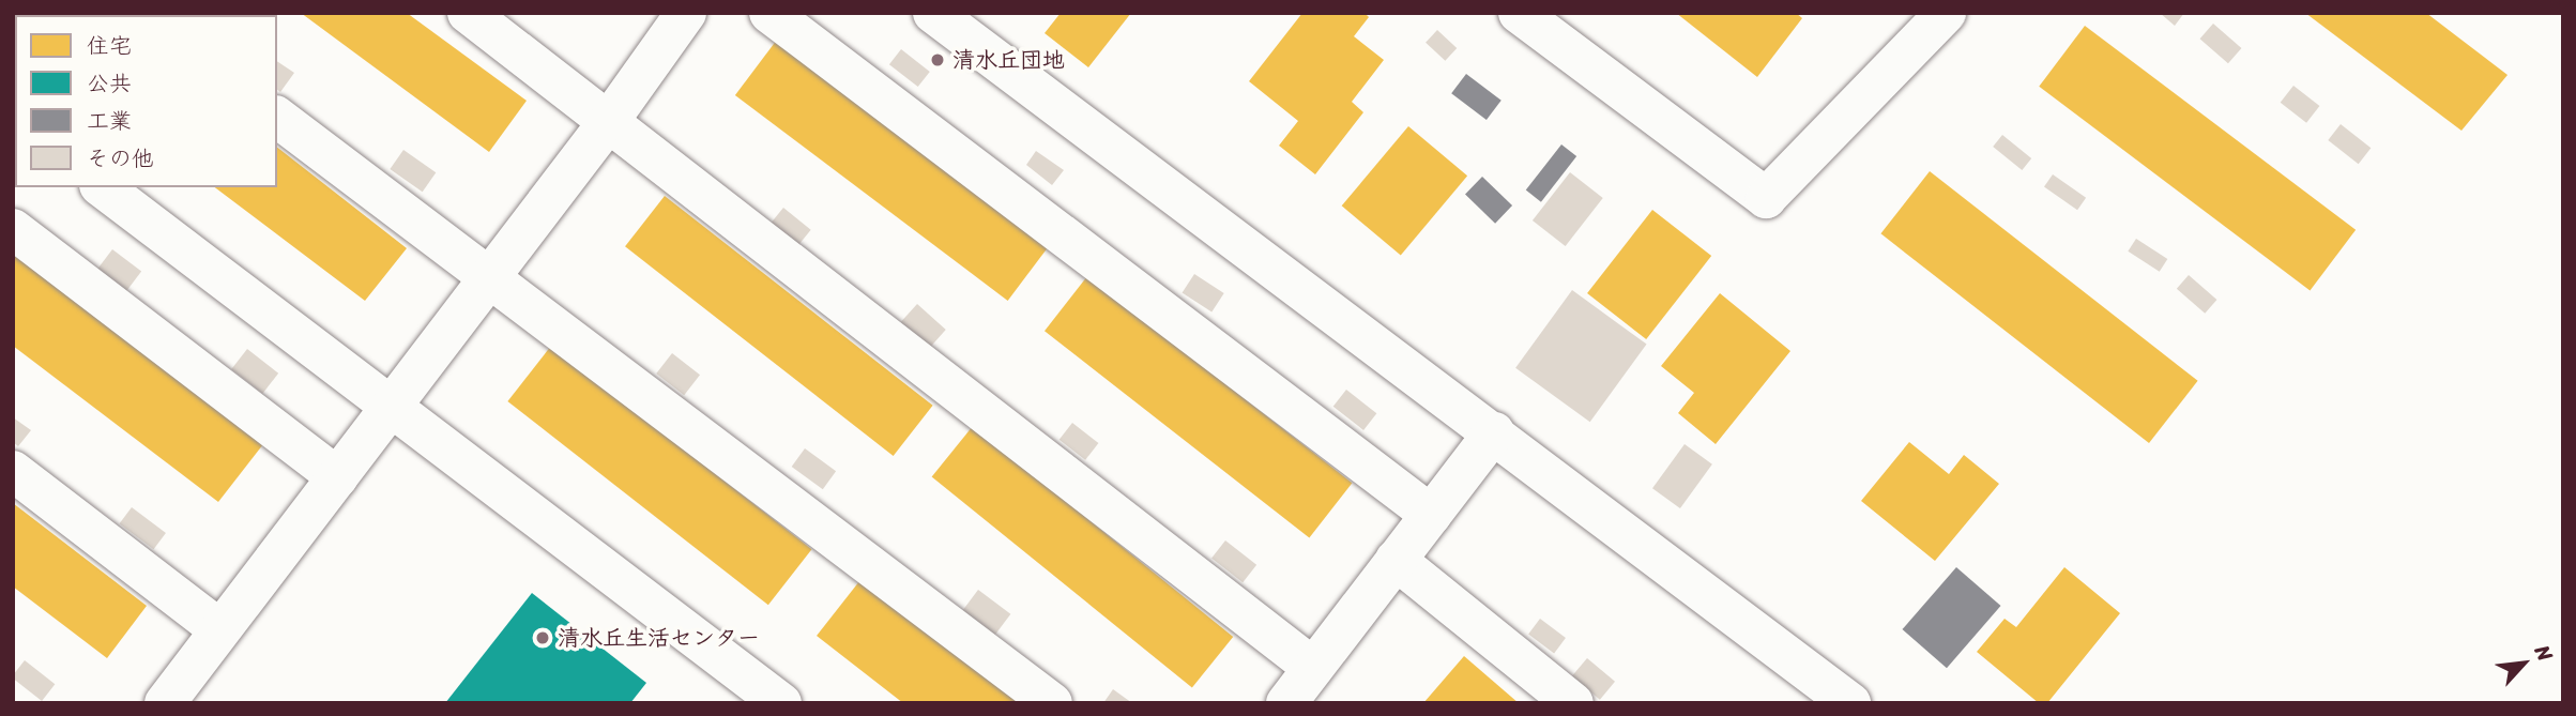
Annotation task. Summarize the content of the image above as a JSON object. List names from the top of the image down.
{
  "places": ["清水丘団地", "清水丘生活センター"],
  "legend": [
    "住宅",
    "公共",
    "工業",
    "その他"
  ],
  "north": "top right"
}
